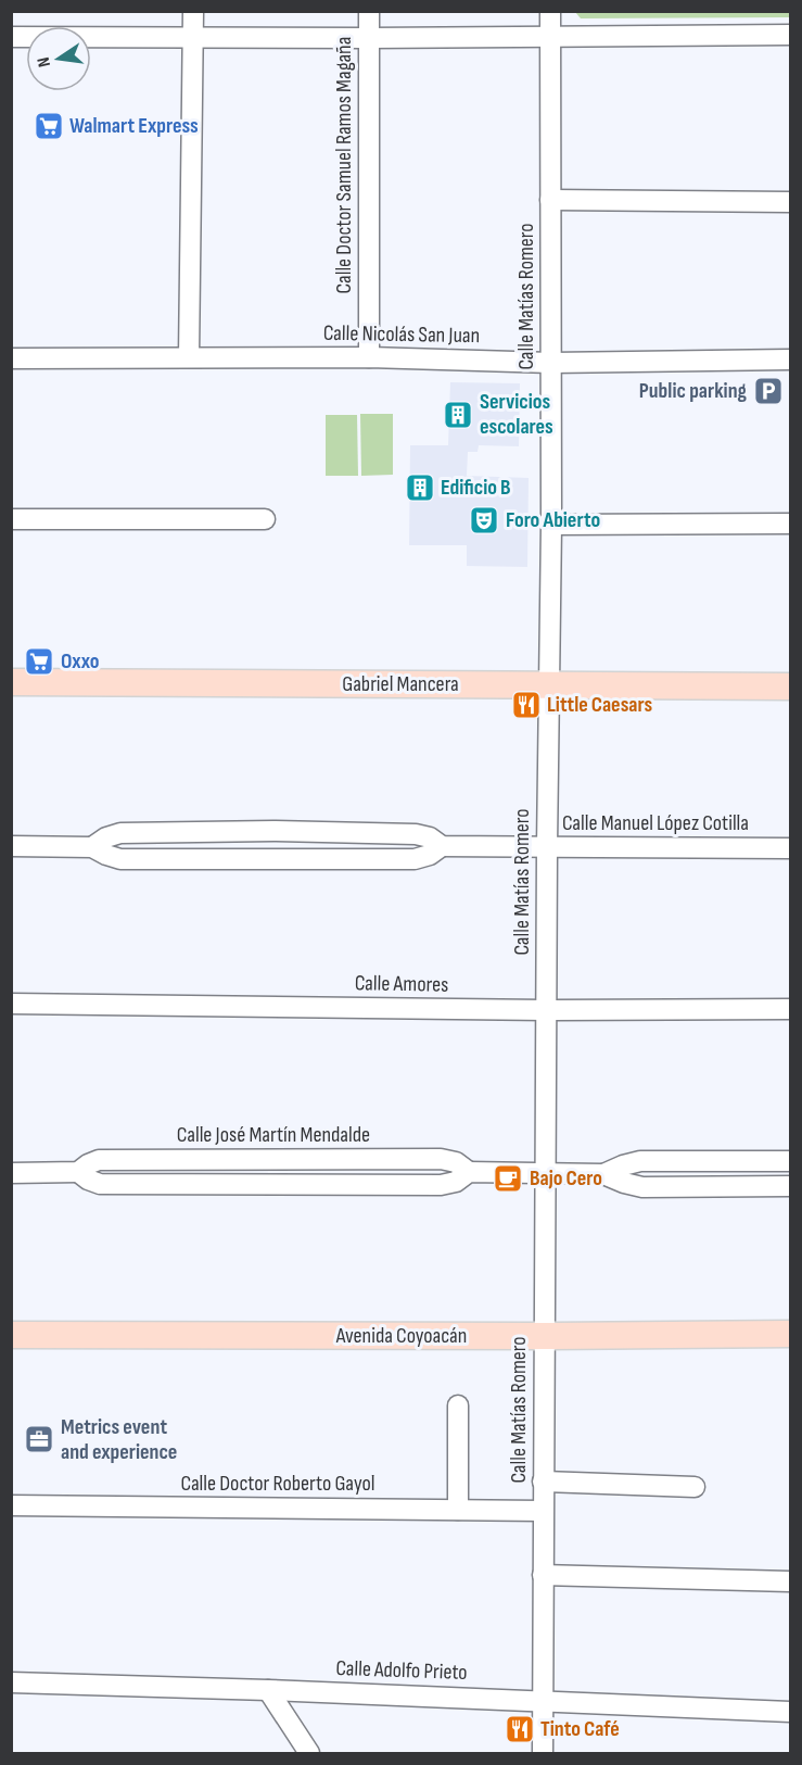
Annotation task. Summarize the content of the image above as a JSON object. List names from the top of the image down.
{
  "streets": {
    "main road": ["Gabriel Mancera", "Avenida Coyoacán"],
    "street": [
      "Calle Doctor Samuel Ramos Magaña",
      "Calle Matías Romero",
      "Calle Nicolás San Juan",
      "Calle Manuel López Cotilla",
      "Calle Amores",
      "Calle José Martín Mendalde",
      "Calle Doctor Roberto Gayol",
      "Calle Adolfo Prieto"
    ]
  },
  "crossings": [
    ["Calle Doctor Samuel Ramos Magaña", "Calle Nicolás San Juan"],
    ["Calle Matías Romero", "Calle Nicolás San Juan"],
    ["Calle Matías Romero", "Gabriel Mancera"],
    ["Calle Matías Romero", "Calle Manuel López Cotilla"],
    ["Calle Matías Romero", "Calle Amores"],
    ["Calle Matías Romero", "Calle José Martín Mendalde"],
    ["Calle Matías Romero", "Avenida Coyoacán"],
    ["Calle Matías Romero", "Calle Doctor Roberto Gayol"],
    ["Calle Matías Romero", "Calle Adolfo Prieto"]
  ],
  "places": {
    "supermarket": ["Walmart Express", "Oxxo"],
    "parking": ["Public parking"],
    "building": ["Servicios escolares", "Edificio B"],
    "theatre": ["Foro Abierto"],
    "restaurant": ["Little Caesars", "Tinto Café"],
    "cafe": ["Bajo Cero"],
    "office": ["Metrics event and experience"]
  },
  "north": "left"
}
